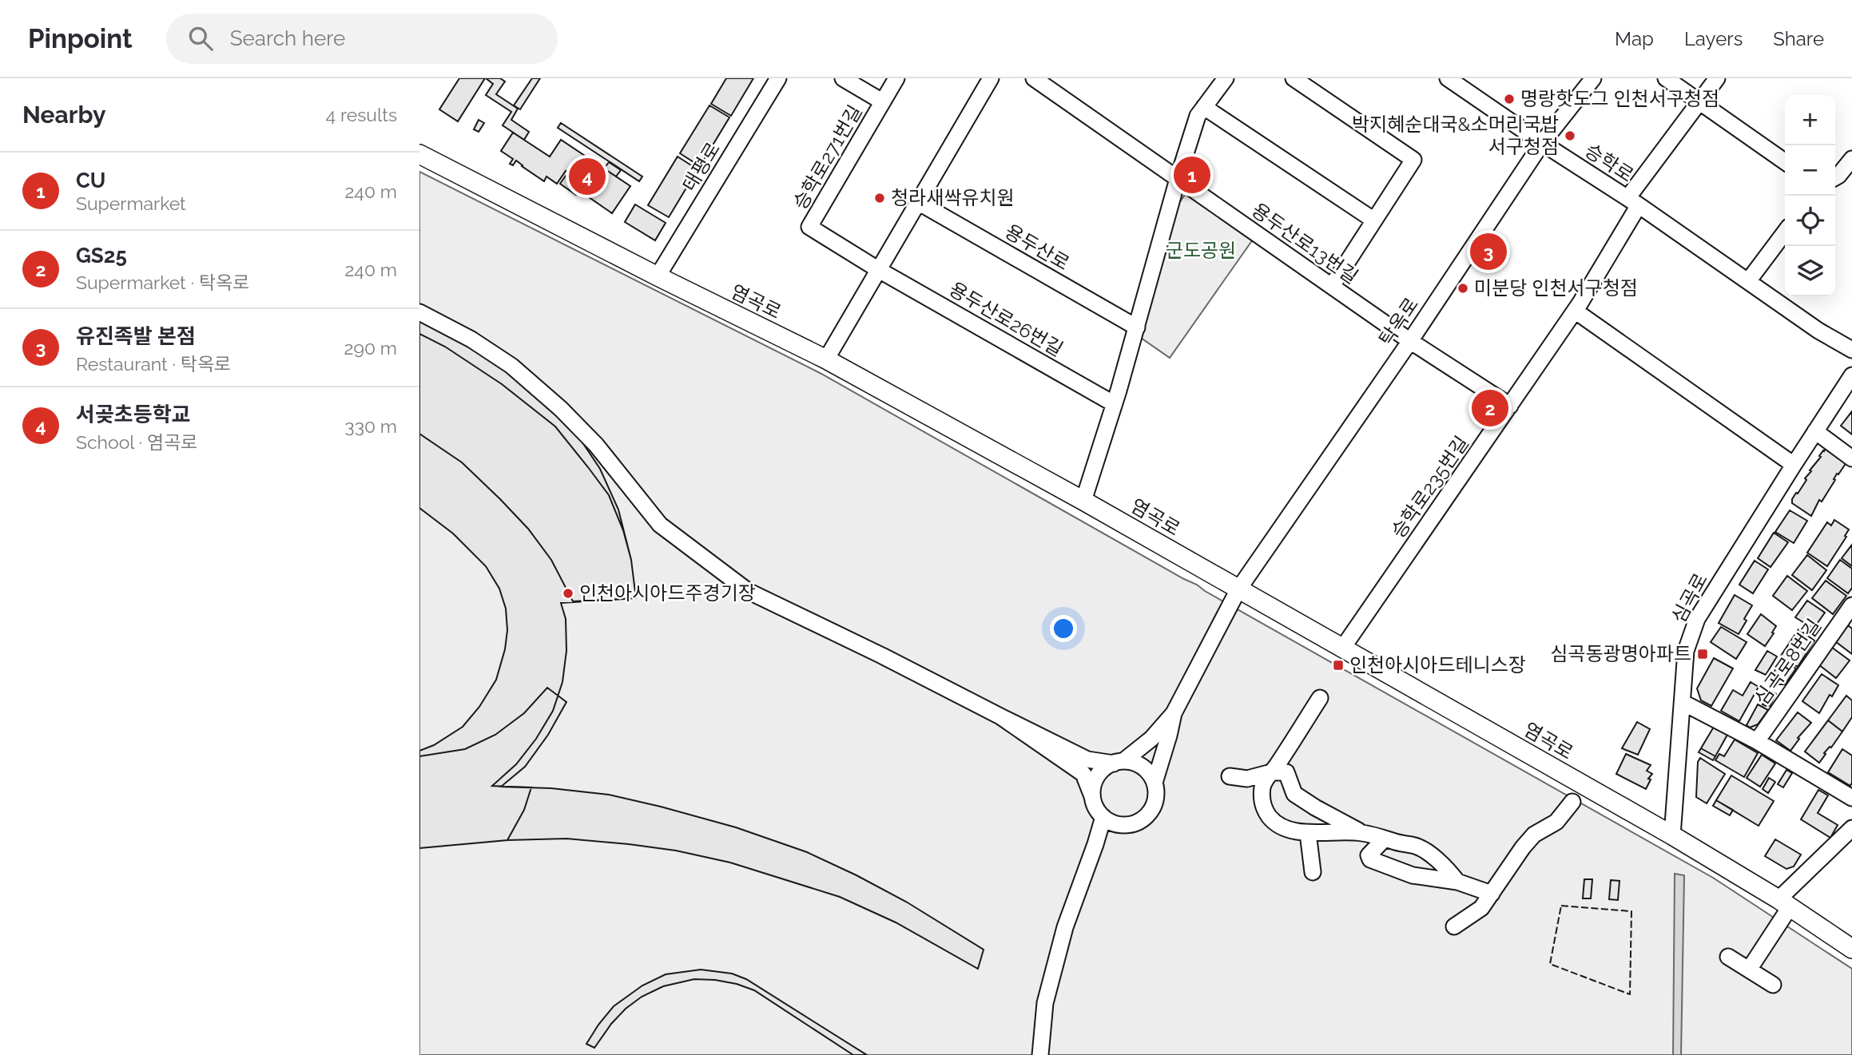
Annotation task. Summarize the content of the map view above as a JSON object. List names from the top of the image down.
{
  "streets": {
    "main road": ["염곡로"],
    "street": [
      "승학로271번길",
      "승학로",
      "대평로",
      "용두산로13번길",
      "용두산로",
      "용두산로26번길",
      "탁옥로",
      "승학로235번길",
      "심곡로",
      "심곡로8번길"
    ]
  },
  "crossings": [
    ["승학로271번길", "용두산로26번길"],
    ["승학로", "탁옥로"],
    ["승학로", "승학로235번길"],
    ["대평로", "염곡로"],
    ["용두산로13번길", "탁옥로"],
    ["용두산로13번길", "승학로235번길"],
    ["염곡로", "탁옥로"],
    ["염곡로", "승학로235번길"],
    ["염곡로", "심곡로"]
  ],
  "parks": ["군도공원"],
  "places": {
    "other": [
      "명랑핫도그 인천서구청점",
      "박지혜순대국&소머리국밥 서구청점",
      "청라새싹유치원",
      "미분당 인천서구청점",
      "인천아시아드주경기장"
    ],
    "transit": ["심곡동광명아파트", "인천아시아드테니스장"]
  },
  "page": {
    "header": "Pinpoint",
    "search": "Search here",
    "nav": ["Map", "Layers", "Share"],
    "heading": ["Nearby", "4 results"],
    "map_buttons": ["+", "−"],
    "list": [
      {
        "mark": "1",
        "name": "CU",
        "note": "Supermarket",
        "value": "240 m"
      },
      {
        "mark": "2",
        "name": "GS25",
        "note": "Supermarket · 탁옥로",
        "value": "240 m"
      },
      {
        "mark": "3",
        "name": "유진족발 본점",
        "note": "Restaurant · 탁옥로",
        "value": "290 m"
      },
      {
        "mark": "4",
        "name": "서곶초등학교",
        "note": "School · 염곡로",
        "value": "330 m"
      }
    ],
    "pins": [
      "1",
      "4",
      "3",
      "2"
    ]
  }
}
